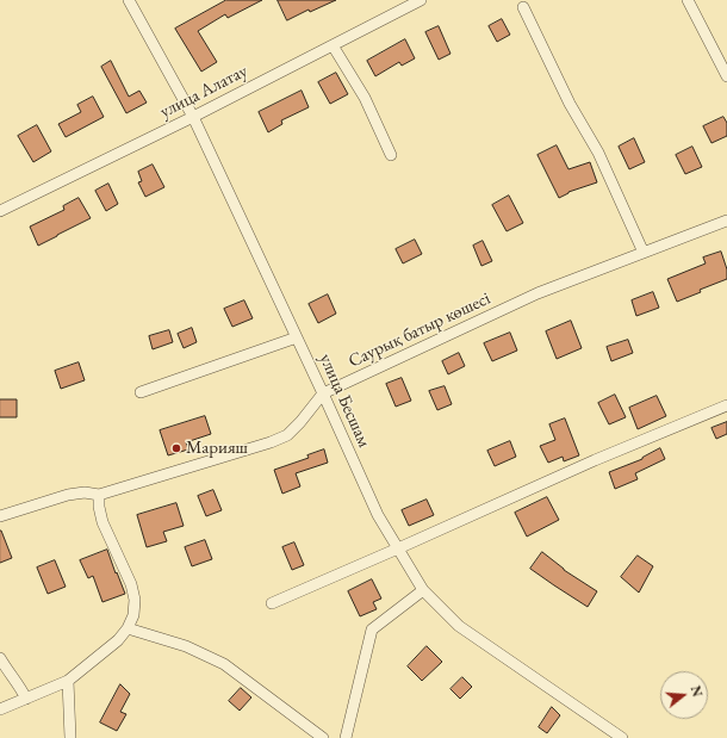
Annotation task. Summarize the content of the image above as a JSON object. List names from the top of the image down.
{
  "streets": {
    "street": ["улица Алатау", "Саурық батыр көшесі", "улица Бесшам"]
  },
  "crossings": [
    ["улица Алатау", "улица Бесшам"],
    ["Саурық батыр көшесі", "улица Бесшам"]
  ],
  "places": ["Марияш"],
  "north": "right"
}
